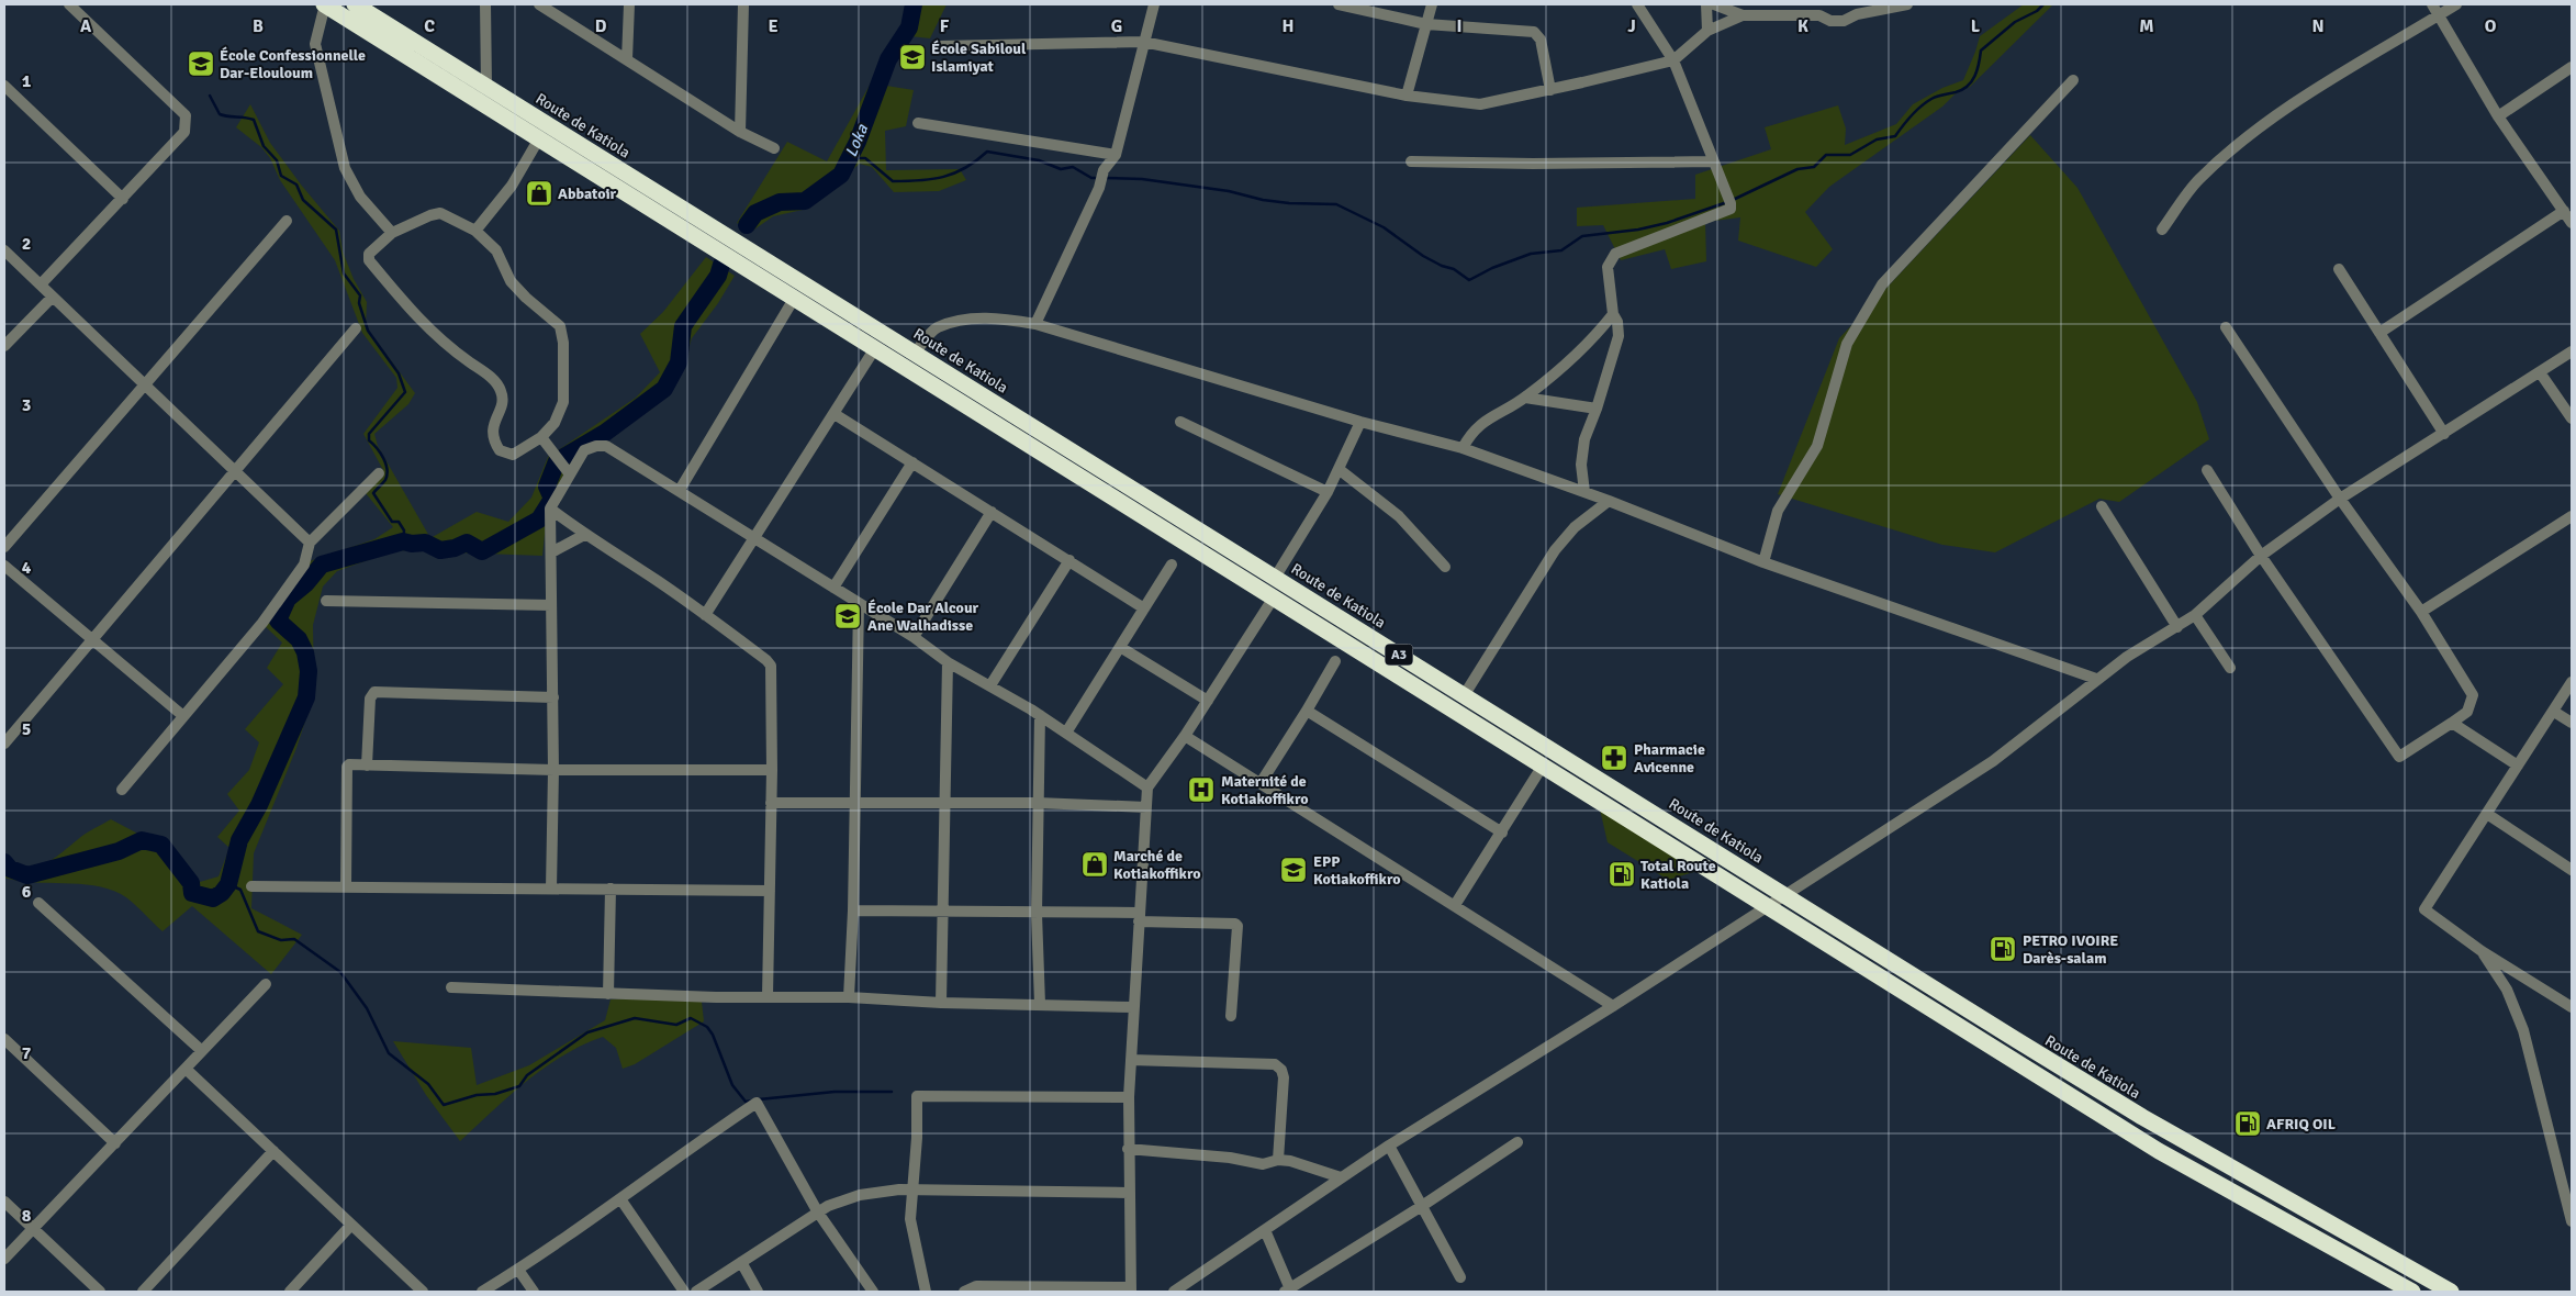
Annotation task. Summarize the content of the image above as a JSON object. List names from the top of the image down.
{
  "streets": {
    "highway": ["Route de Katiola", "A3"]
  },
  "water": ["Loka"],
  "places": {
    "school or university": [
      "École Sabiloul Islamiyat",
      "École Confessionnelle Dar-Elouloum",
      "École Dar Alcour Ane Walhadisse",
      "EPP Kotiakoffikro"
    ],
    "shop": ["Abbatoir", "Marché de Kotiakoffikro"],
    "pharmacy": ["Pharmacie Avicenne"],
    "hospital": ["Maternité de Kotiakoffikro"],
    "fuel station": ["Total Route Katiola", "PETRO IVOIRE Darès-salam", "AFRIQ OIL"]
  },
  "grid": {
    "columns": [
      "A",
      "B",
      "C",
      "D",
      "E",
      "F",
      "G",
      "H",
      "I",
      "J",
      "K",
      "L",
      "M",
      "N",
      "O"
    ],
    "rows": [
      "1",
      "2",
      "3",
      "4",
      "5",
      "6",
      "7",
      "8"
    ]
  }
}
